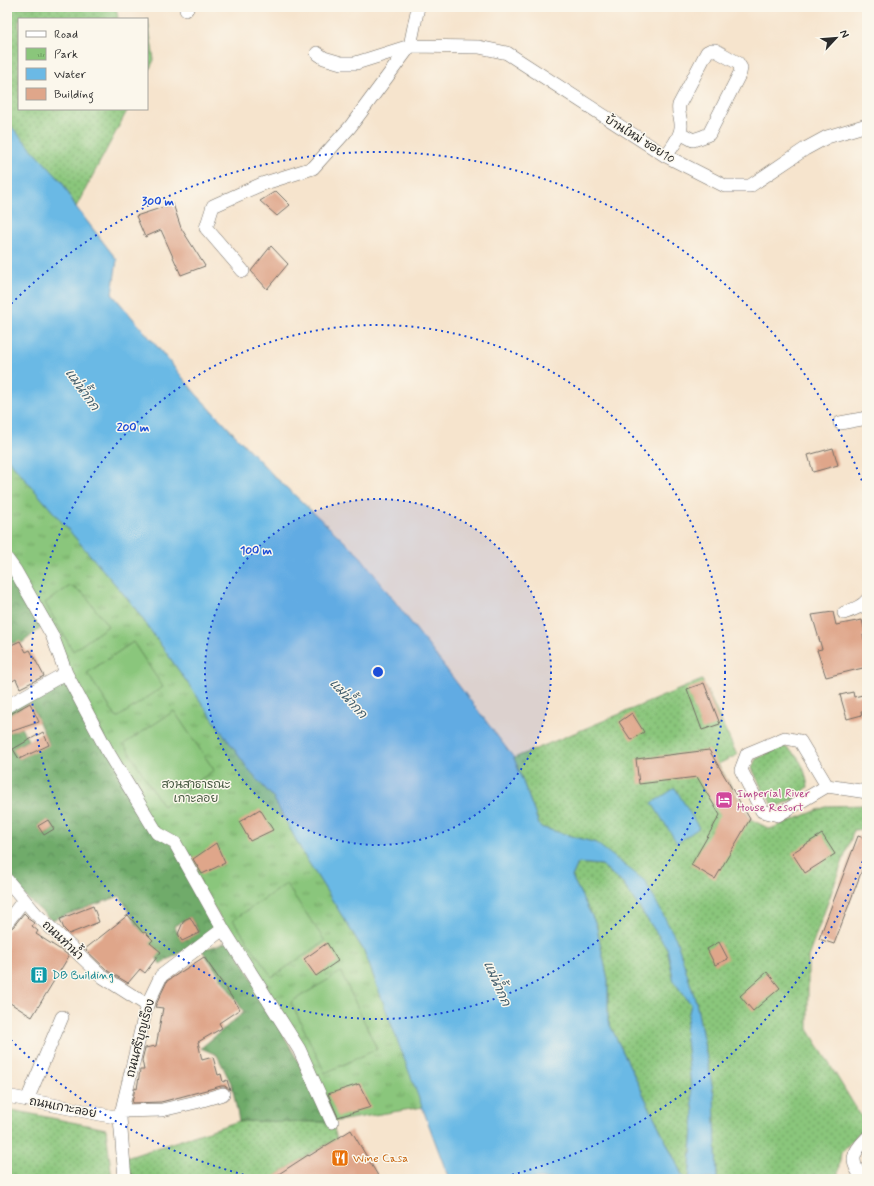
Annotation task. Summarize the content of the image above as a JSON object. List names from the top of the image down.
{
  "streets": {
    "street": [
      "บ้านใหม่ ซอย10",
      "ถนนท่าน้ำ",
      "ถนนศรีบุญเรือง",
      "ถนนเกาะลอย"
    ]
  },
  "crossings": [
    ["ถนนท่าน้ำ", "ถนนศรีบุญเรือง"],
    ["ถนนศรีบุญเรือง", "ถนนเกาะลอย"]
  ],
  "water": ["แม่น้ำกก"],
  "parks": ["สวนสาธารณะ เกาะลอย"],
  "places": {
    "hotel": ["Imperial River House Resort"],
    "building": ["DB Building"],
    "restaurant": ["Wine Casa"]
  },
  "legend": [
    "Road",
    "Park",
    "Water",
    "Building"
  ],
  "north": "top right",
  "rings": ["300 m", "200 m", "100 m"]
}
